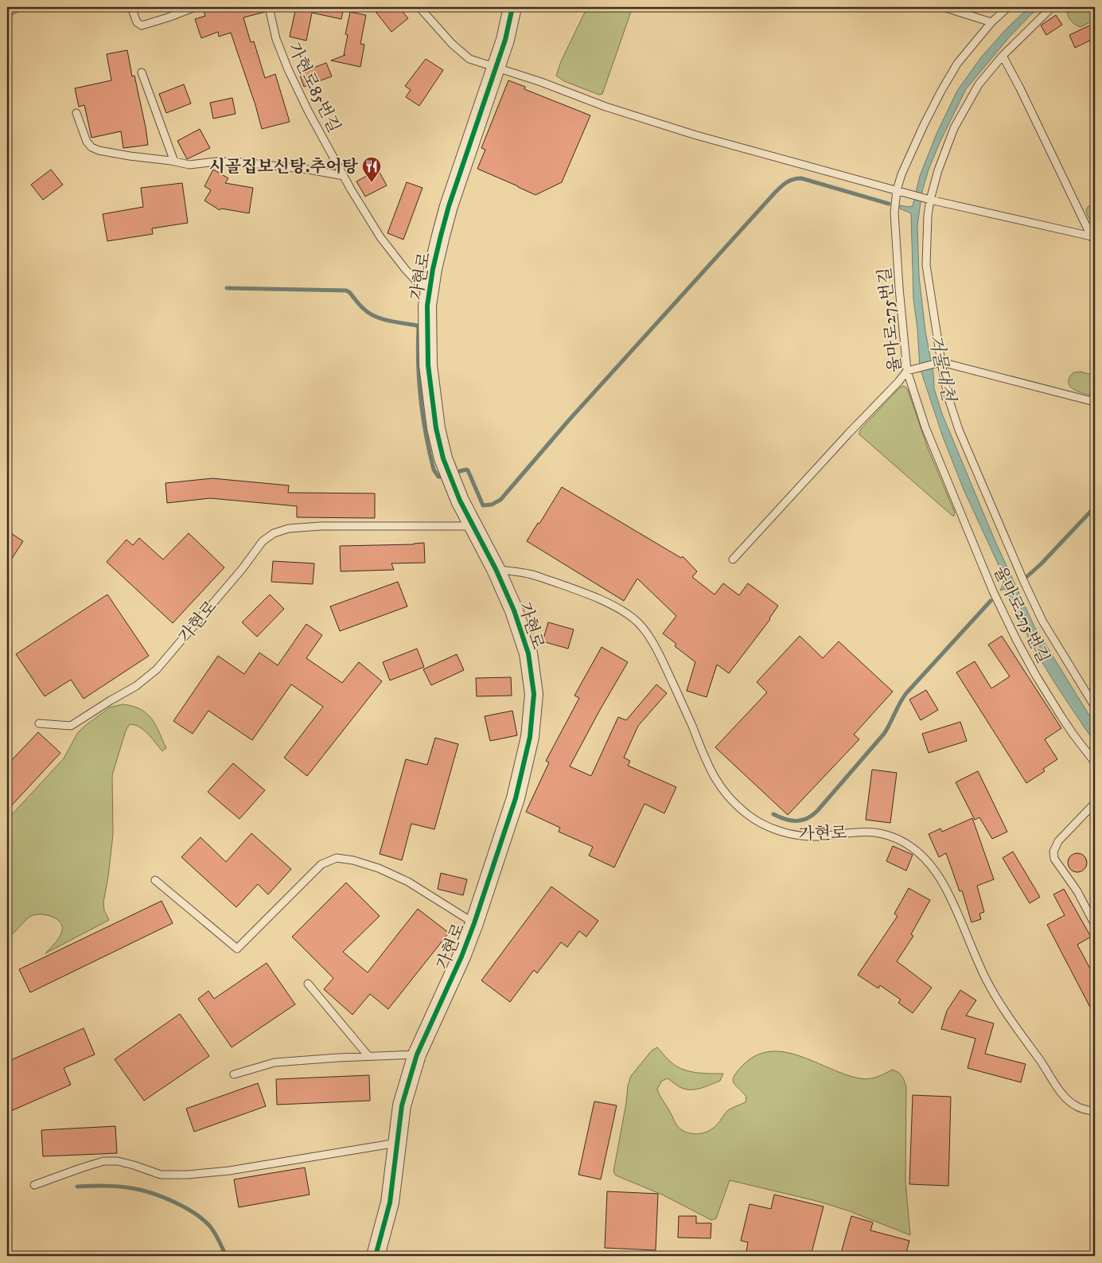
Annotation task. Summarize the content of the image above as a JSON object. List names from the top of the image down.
{
  "streets": {
    "street": ["가현로"],
    "lane": ["가현로85번길", "율마로275번길"]
  },
  "crossings": [
    ["가현로85번길", "가현로"]
  ],
  "water": ["거물대천"],
  "places": {
    "restaurant": ["시골집보신탕.추어탕"]
  }
}
